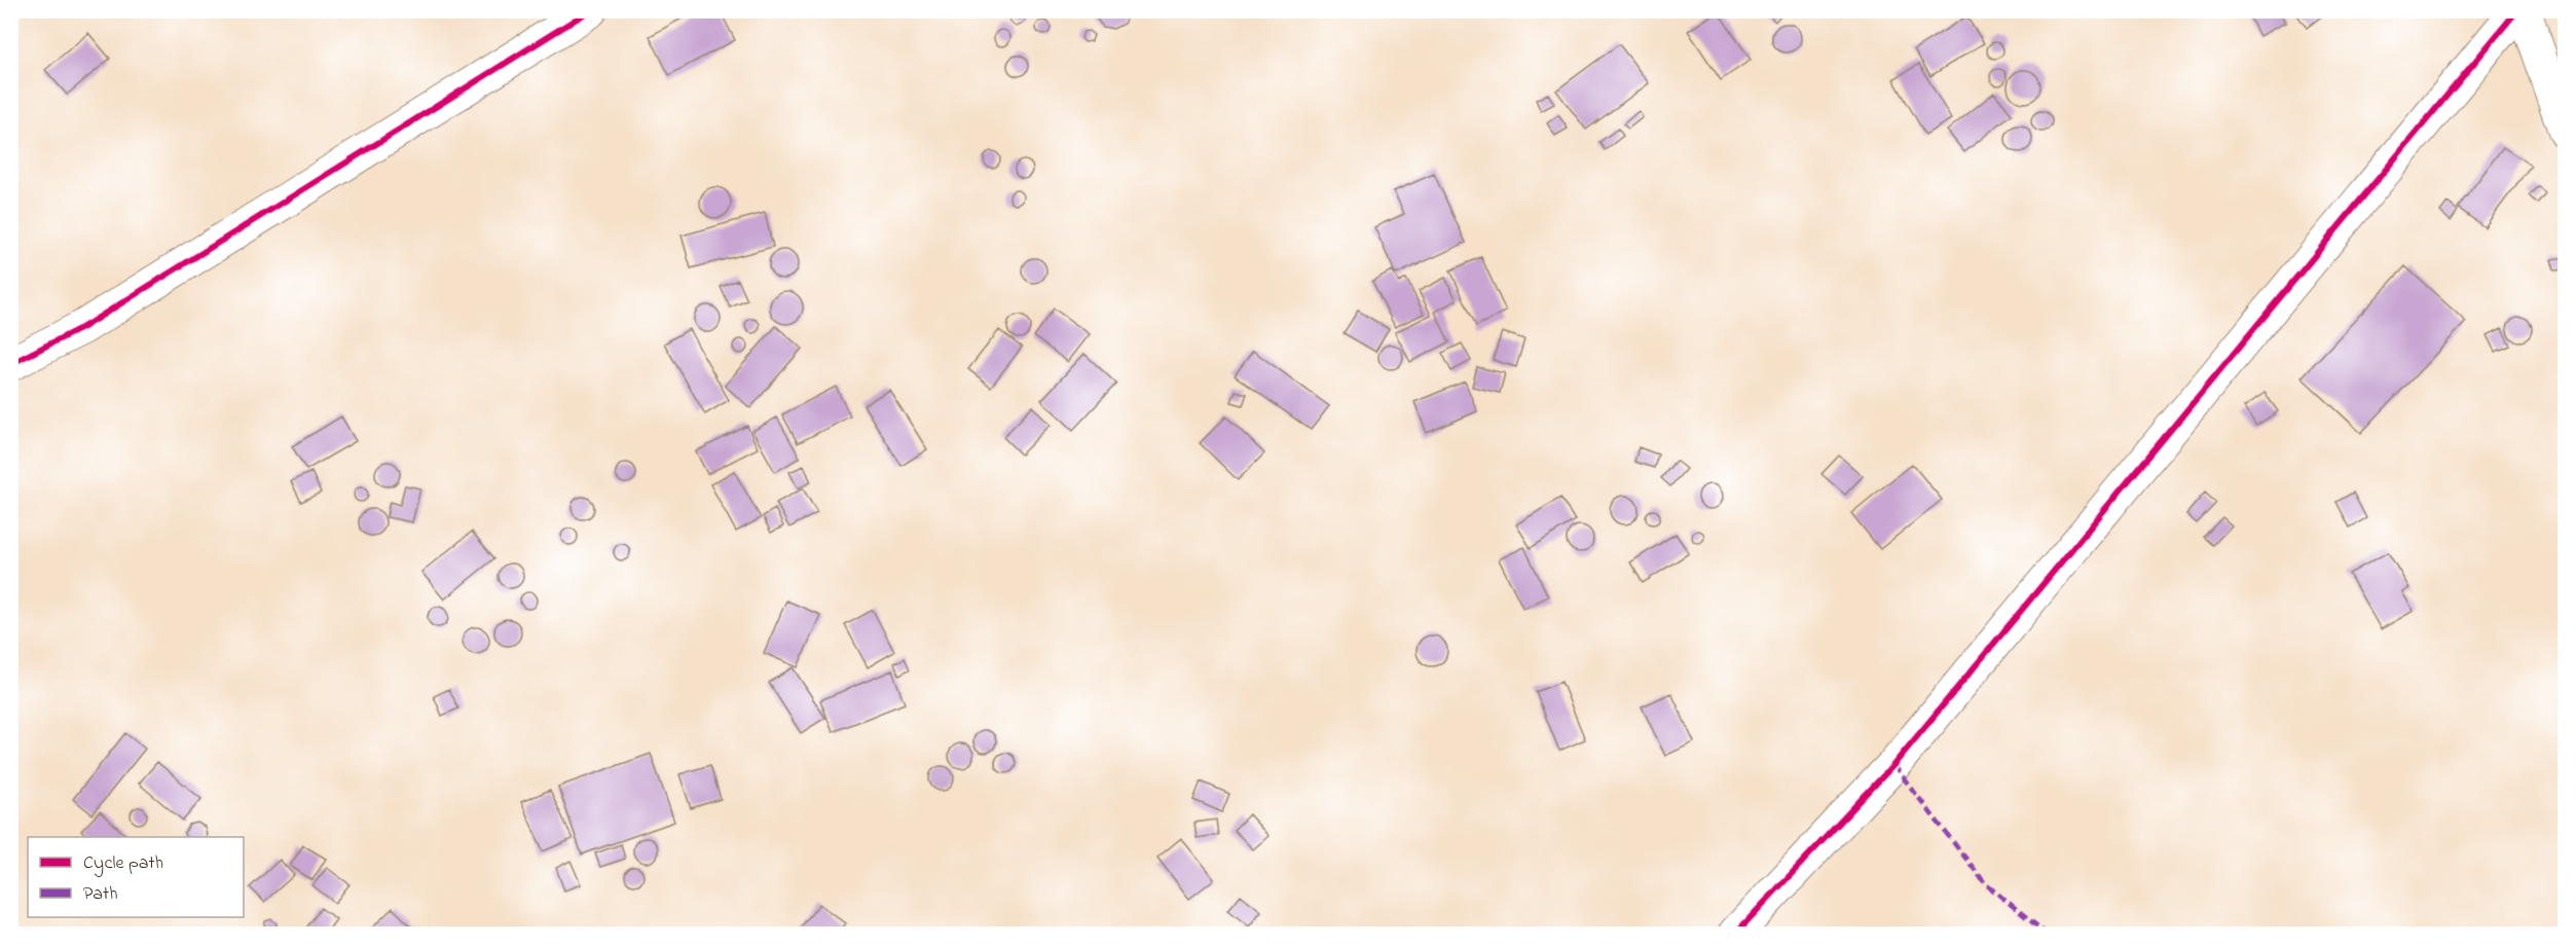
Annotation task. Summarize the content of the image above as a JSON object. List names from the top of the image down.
{
  "legend": ["Cycle path", "Path"]
}
